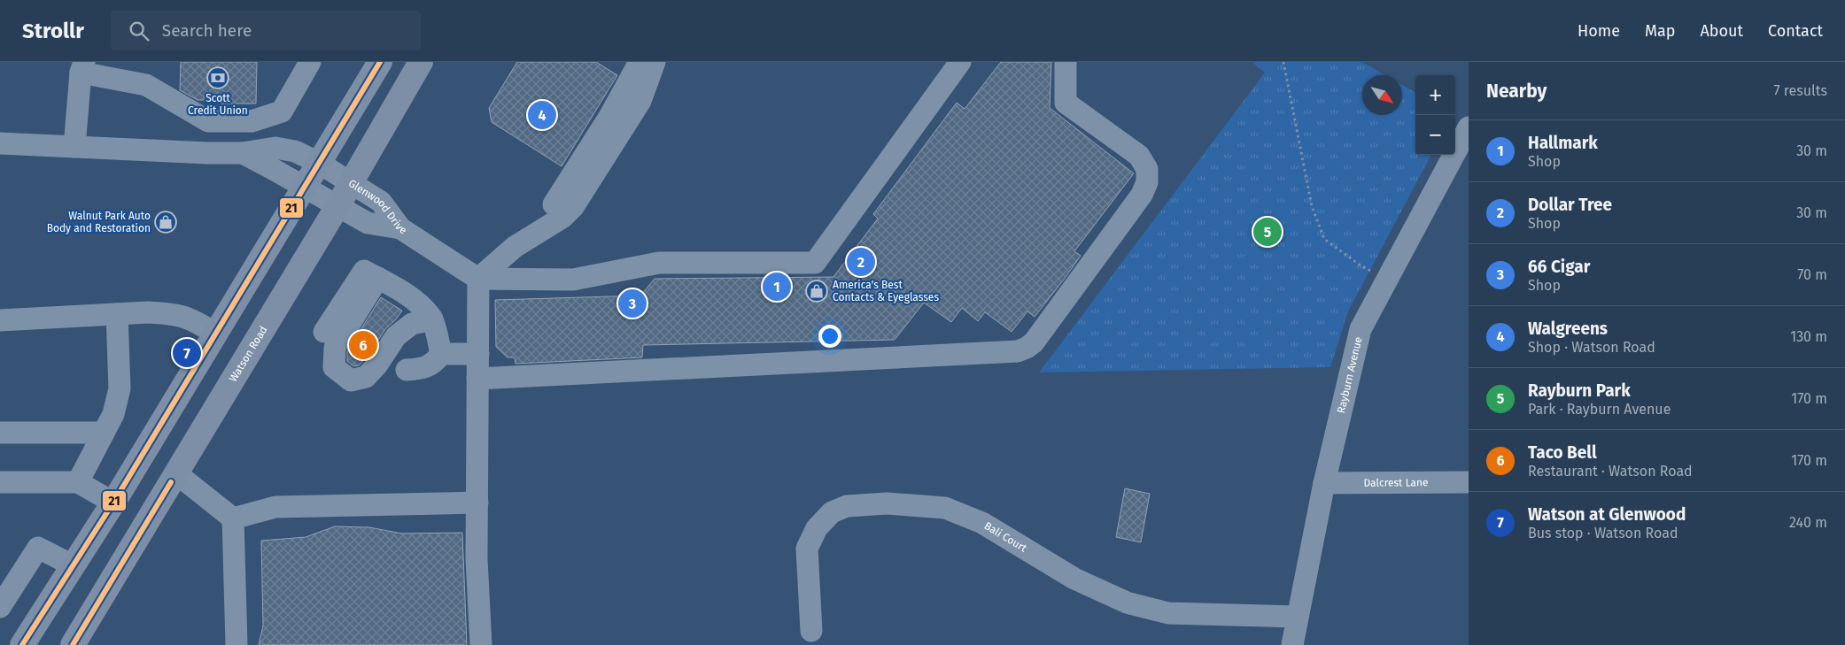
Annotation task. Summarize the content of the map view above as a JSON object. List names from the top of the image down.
{
  "streets": {
    "main road": ["Watson Road"],
    "street": [
      "Glenwood Drive",
      "Rayburn Avenue",
      "Dalcrest Lane",
      "Bali Court"
    ]
  },
  "crossings": [
    ["Glenwood Drive", "Watson Road"],
    ["Rayburn Avenue", "Dalcrest Lane"],
    ["Rayburn Avenue", "Bali Court"]
  ],
  "places": {
    "bank": ["Scott Credit Union"],
    "shop": ["Walnut Park Auto Body and Restoration", "America's Best Contacts & Eyeglasses"]
  },
  "lines": ["transit line 21"],
  "north": "bottom right",
  "page": {
    "header": "Strollr",
    "search": "Search here",
    "nav": [
      "Home",
      "Map",
      "About",
      "Contact"
    ],
    "heading": ["Nearby", "7 results"],
    "map_buttons": ["+", "−"],
    "pins": [
      "4",
      "5",
      "2",
      "1",
      "3",
      "6",
      "7"
    ],
    "list": [
      {
        "mark": "1",
        "name": "Hallmark",
        "note": "Shop",
        "value": "30 m"
      },
      {
        "mark": "2",
        "name": "Dollar Tree",
        "note": "Shop",
        "value": "30 m"
      },
      {
        "mark": "3",
        "name": "66 Cigar",
        "note": "Shop",
        "value": "70 m"
      },
      {
        "mark": "4",
        "name": "Walgreens",
        "note": "Shop · Watson Road",
        "value": "130 m"
      },
      {
        "mark": "5",
        "name": "Rayburn Park",
        "note": "Park · Rayburn Avenue",
        "value": "170 m"
      },
      {
        "mark": "6",
        "name": "Taco Bell",
        "note": "Restaurant · Watson Road",
        "value": "170 m"
      },
      {
        "mark": "7",
        "name": "Watson at Glenwood",
        "note": "Bus stop · Watson Road",
        "value": "240 m"
      }
    ]
  }
}
